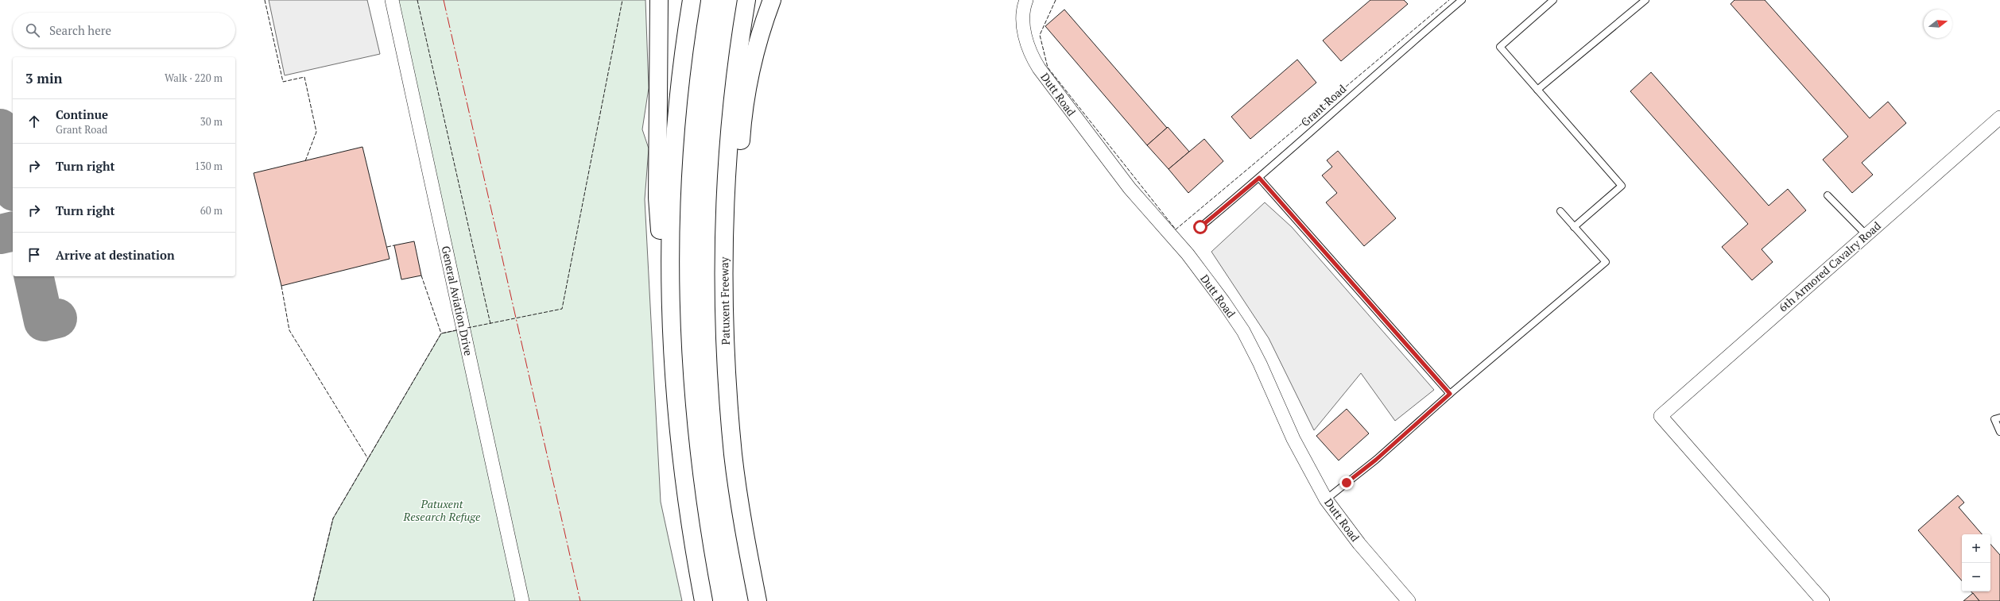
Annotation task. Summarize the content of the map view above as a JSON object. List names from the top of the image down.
{
  "streets": {
    "highway": ["Patuxent Freeway"],
    "street": ["Dutt Road", "6th Armored Cavalry Road", "General Aviation Drive"],
    "lane": ["Grant Road"]
  },
  "parks": ["Patuxent Research Refuge"],
  "north": "right",
  "page": {
    "search": "Search here",
    "heading": ["3 min", "Walk · 220 m"],
    "list": [
      ["Continue", "Grant Road", "30 m"],
      ["Turn right", "130 m"],
      ["Turn right", "60 m"],
      "Arrive at destination"
    ],
    "map_buttons": ["+", "−"]
  }
}
